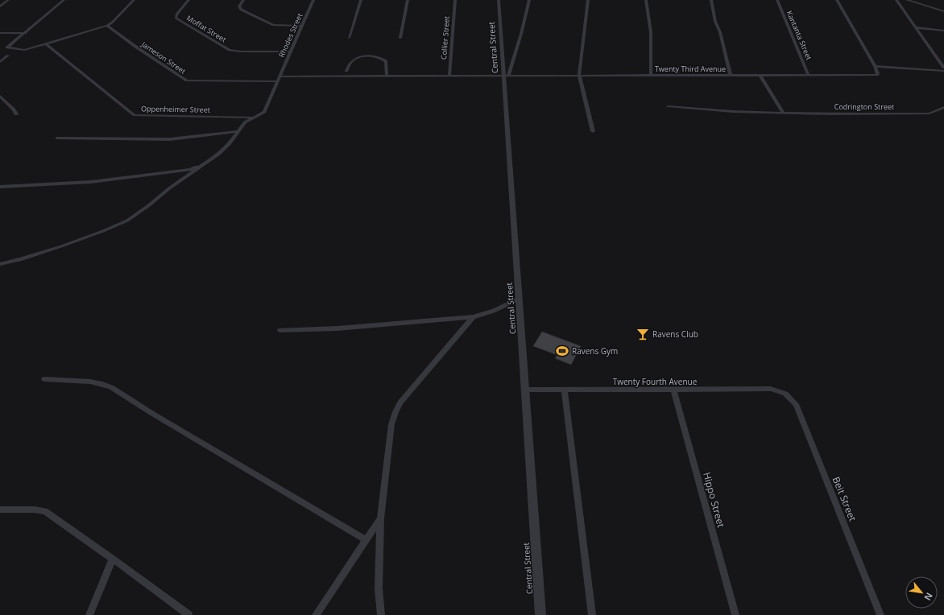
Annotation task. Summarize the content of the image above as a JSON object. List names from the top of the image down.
{
  "streets": {
    "street": [
      "Moffat Street",
      "Rhodes Street",
      "Kantanta Street",
      "Collier Street",
      "Central Street",
      "Jameson Street",
      "Twenty Third Avenue",
      "Codrington Street",
      "Oppenheimer Street",
      "Twenty Fourth Avenue",
      "Beit Street",
      "Hippo Street"
    ]
  },
  "crossings": [
    ["Moffat Street", "Rhodes Street"],
    ["Rhodes Street", "Jameson Street"],
    ["Rhodes Street", "Oppenheimer Street"],
    ["Kantanta Street", "Twenty Third Avenue"],
    ["Collier Street", "Twenty Third Avenue"],
    ["Central Street", "Twenty Third Avenue"],
    ["Central Street", "Twenty Fourth Avenue"],
    ["Jameson Street", "Twenty Third Avenue"],
    ["Twenty Fourth Avenue", "Beit Street"],
    ["Twenty Fourth Avenue", "Hippo Street"]
  ],
  "places": {
    "bar": ["Ravens Club"],
    "sports": ["Ravens Gym"]
  },
  "north": "bottom right"
}
